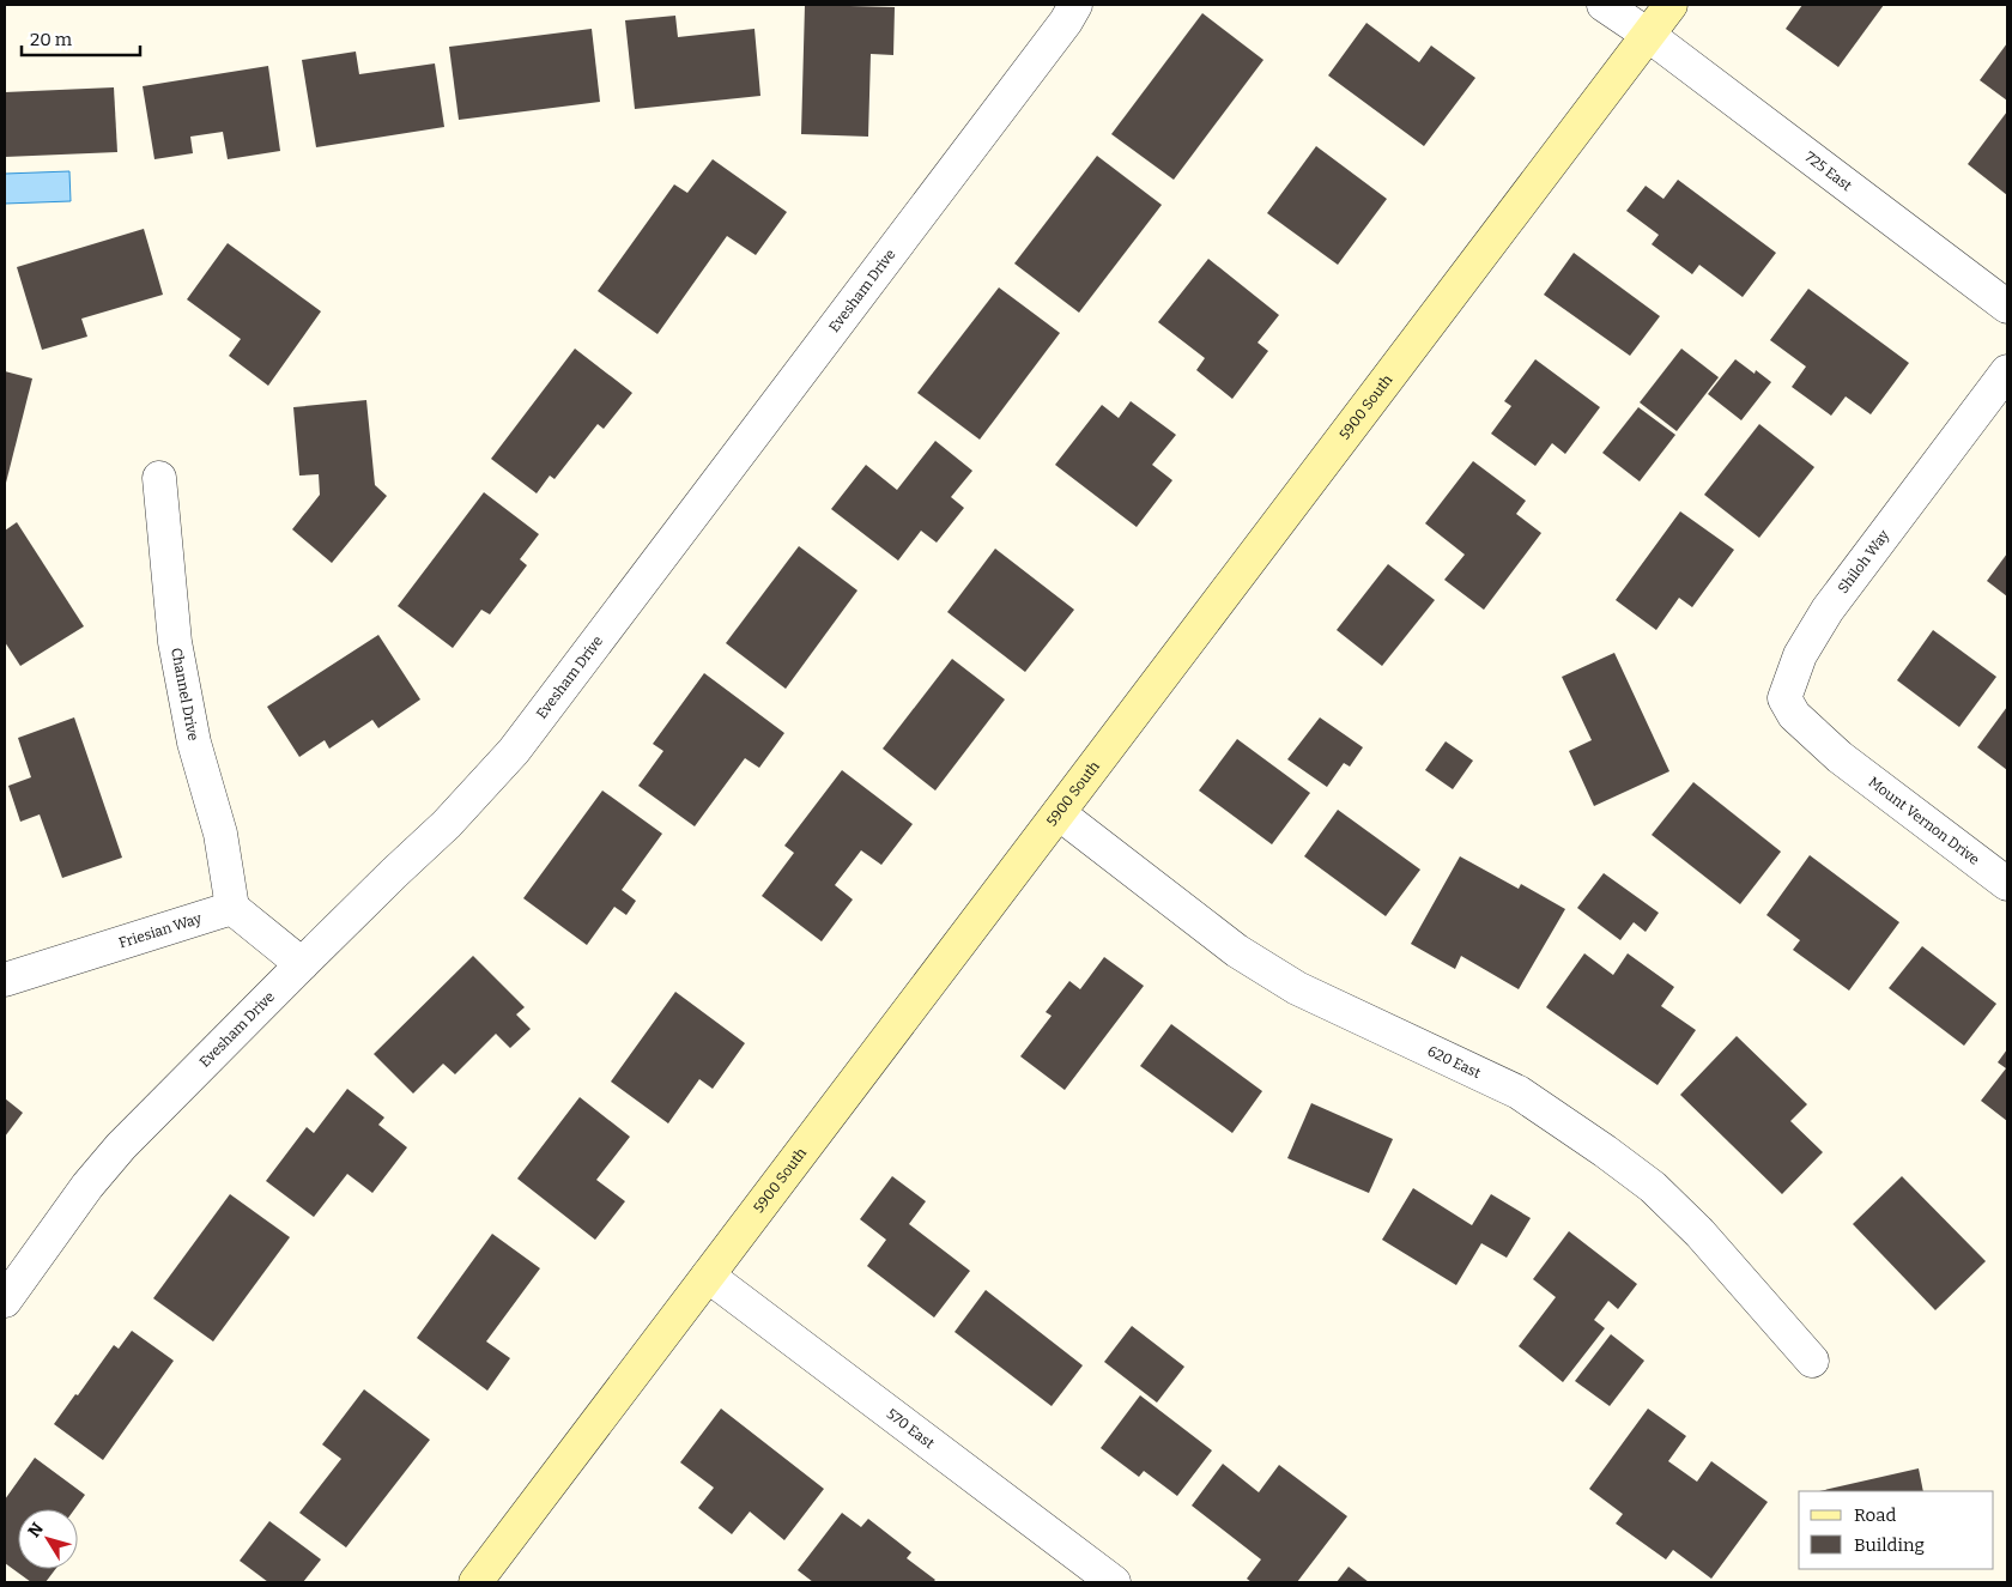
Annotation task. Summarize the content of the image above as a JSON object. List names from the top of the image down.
{
  "streets": {
    "main road": ["5900 South"],
    "street": [
      "725 East",
      "Evesham Drive",
      "Shiloh Way",
      "Channel Drive",
      "Mount Vernon Drive",
      "Friesian Way",
      "620 East",
      "570 East"
    ]
  },
  "crossings": [
    ["725 East", "5900 South"],
    ["5900 South", "620 East"],
    ["5900 South", "570 East"],
    ["Shiloh Way", "Mount Vernon Drive"],
    ["Channel Drive", "Friesian Way"]
  ],
  "legend": ["Road", "Building"],
  "scale_bar": "20 m",
  "north": "top left"
}
